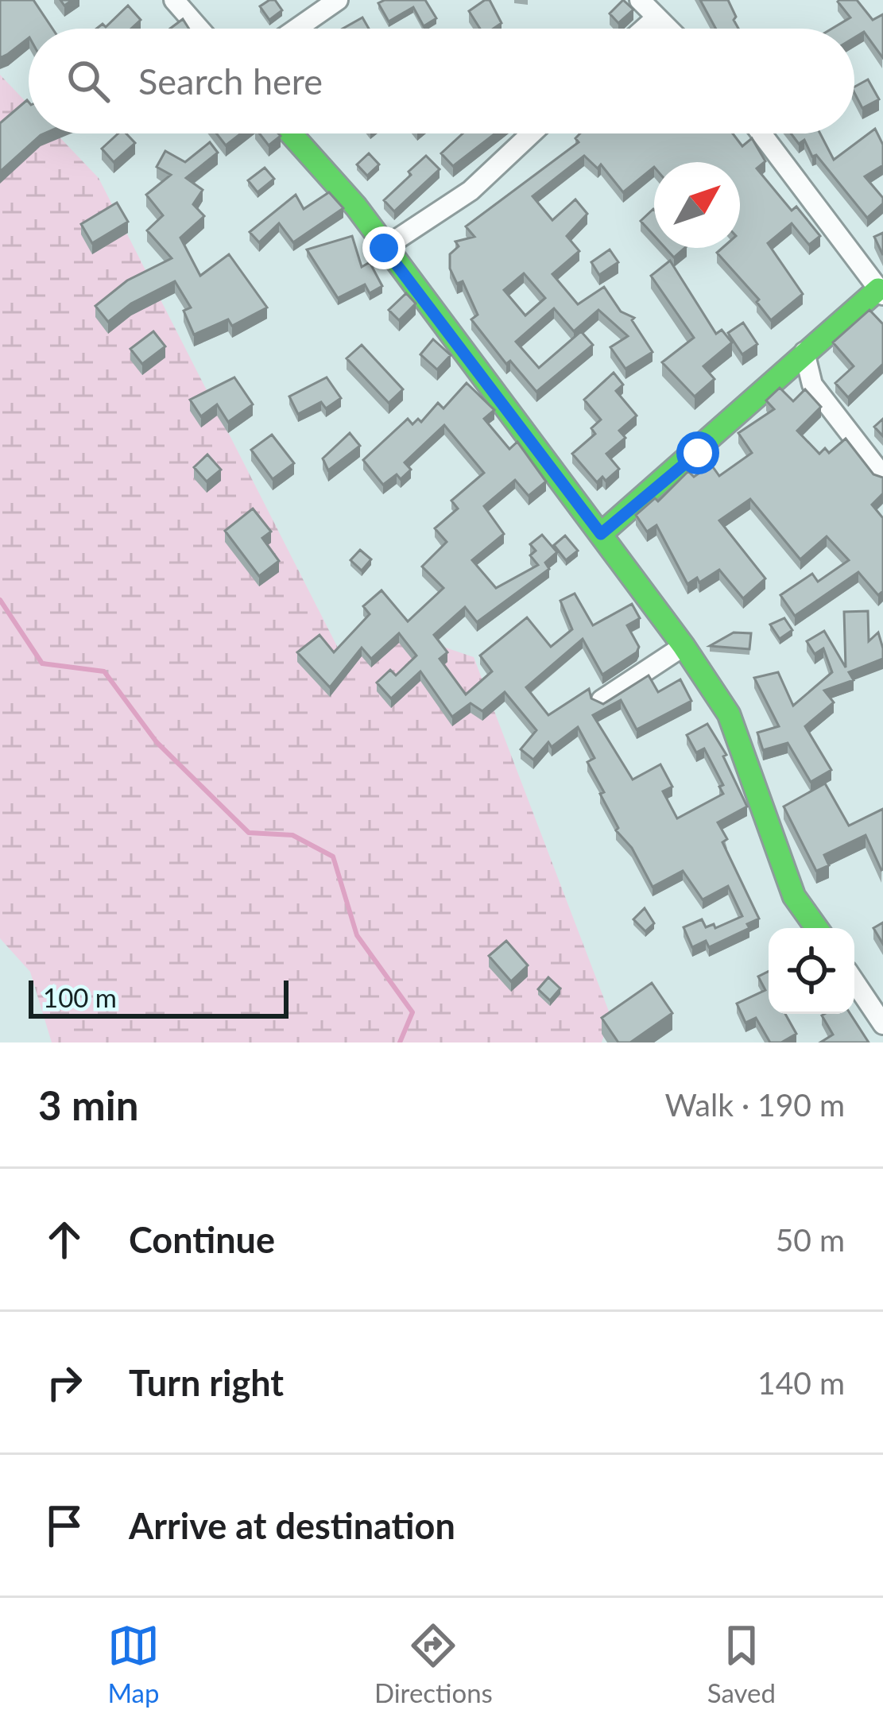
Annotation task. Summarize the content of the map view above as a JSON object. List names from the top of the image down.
{
  "scale_bar": "100 m",
  "north": "top right",
  "page": {
    "search": "Search here",
    "scale": "100 m",
    "heading": ["3 min", "Walk · 190 m"],
    "list": [
      ["Continue", "50 m"],
      ["Turn right", "140 m"],
      "Arrive at destination"
    ],
    "nav": ["Map", "Directions", "Saved"]
  }
}
